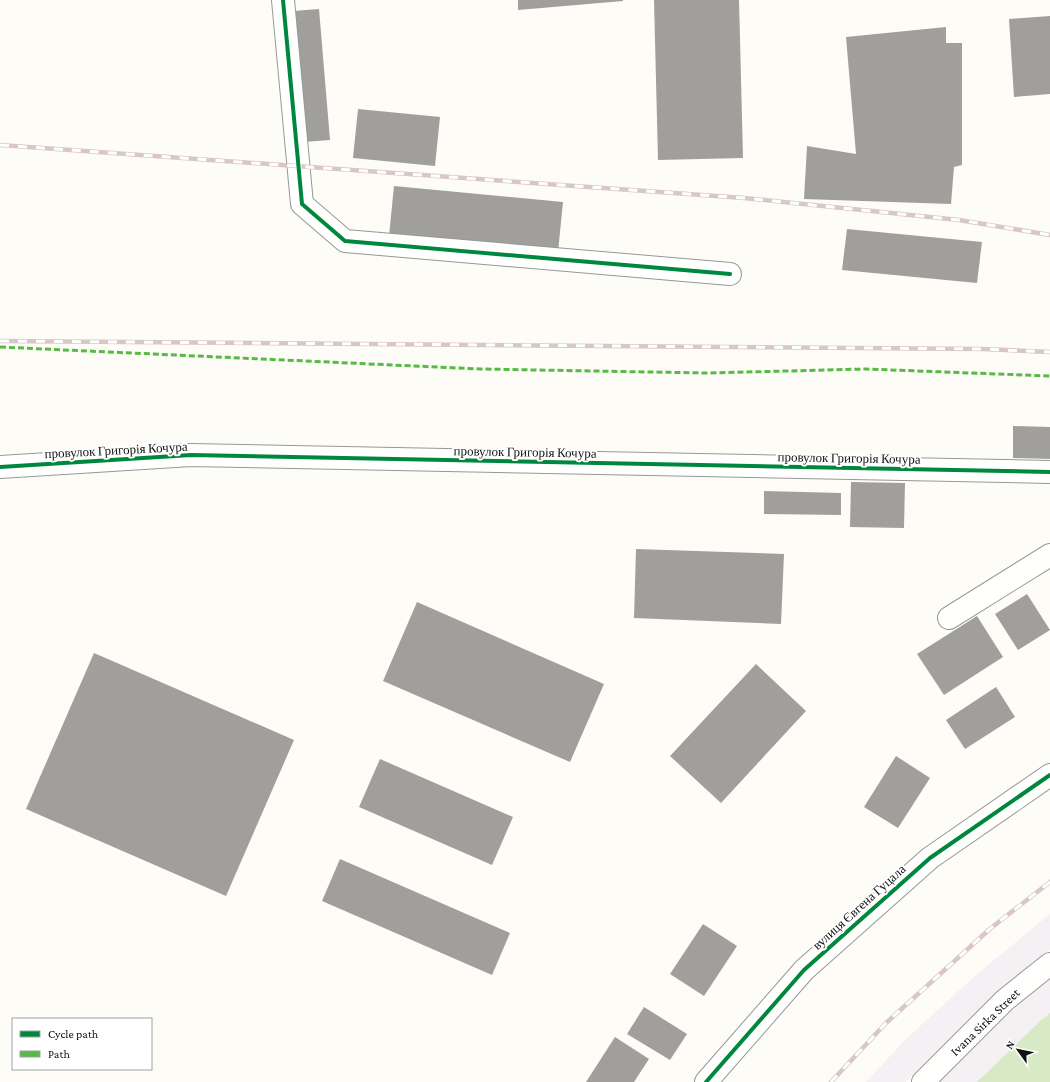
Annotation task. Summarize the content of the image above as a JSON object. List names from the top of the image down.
{
  "streets": {
    "street": ["провулок Григорія Кочура", "вулиця Євгена Гуцала", "Ivana Sirka Street"]
  },
  "legend": ["Cycle path", "Path"],
  "north": "top left"
}
